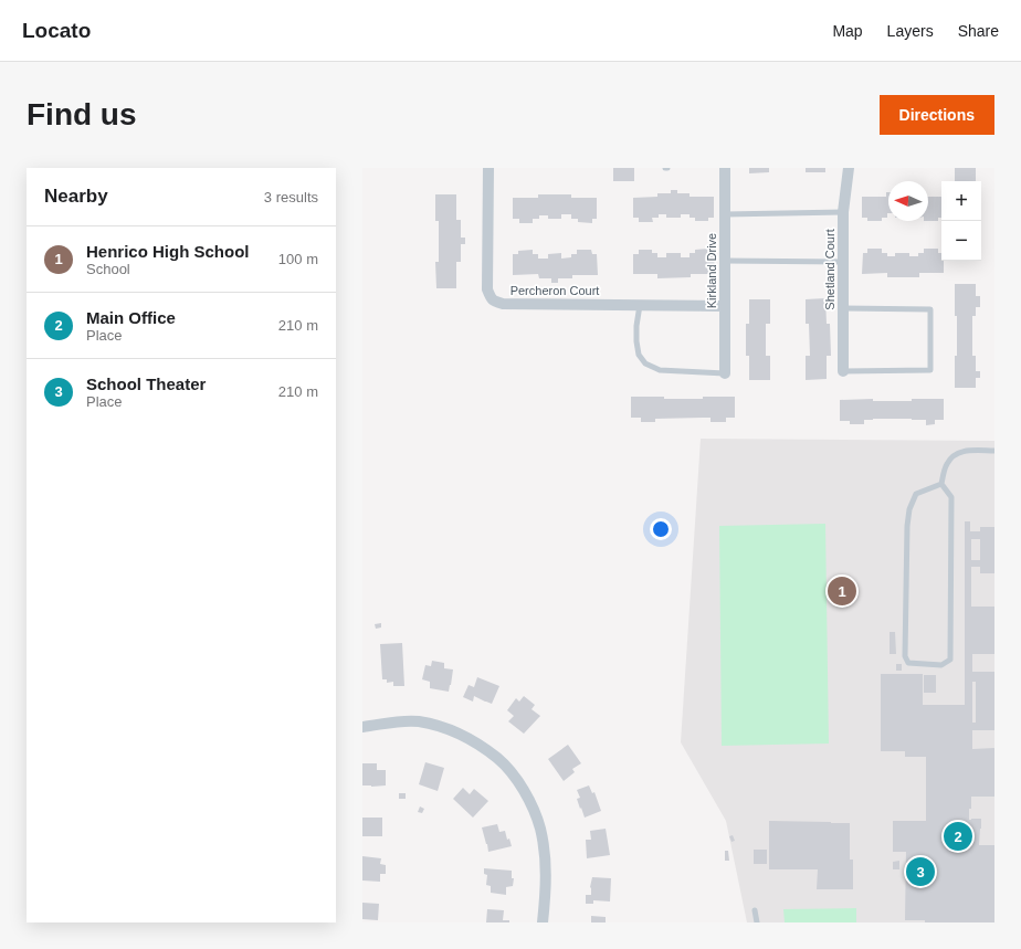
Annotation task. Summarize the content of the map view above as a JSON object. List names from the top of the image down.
{
  "streets": {
    "street": ["Shetland Court", "Kirkland Drive", "Percheron Court"]
  },
  "crossings": [
    ["Kirkland Drive", "Percheron Court"]
  ],
  "north": "left",
  "page": {
    "header": "Locato",
    "nav": ["Map", "Layers", "Share"],
    "buttons": "Directions",
    "title": "Find us",
    "heading": ["Nearby", "3 results"],
    "map_buttons": ["+", "−"],
    "list": [
      {
        "mark": "1",
        "name": "Henrico High School",
        "note": "School",
        "value": "100 m"
      },
      {
        "mark": "2",
        "name": "Main Office",
        "note": "Place",
        "value": "210 m"
      },
      {
        "mark": "3",
        "name": "School Theater",
        "note": "Place",
        "value": "210 m"
      }
    ],
    "pins": ["1", "2", "3"]
  }
}
